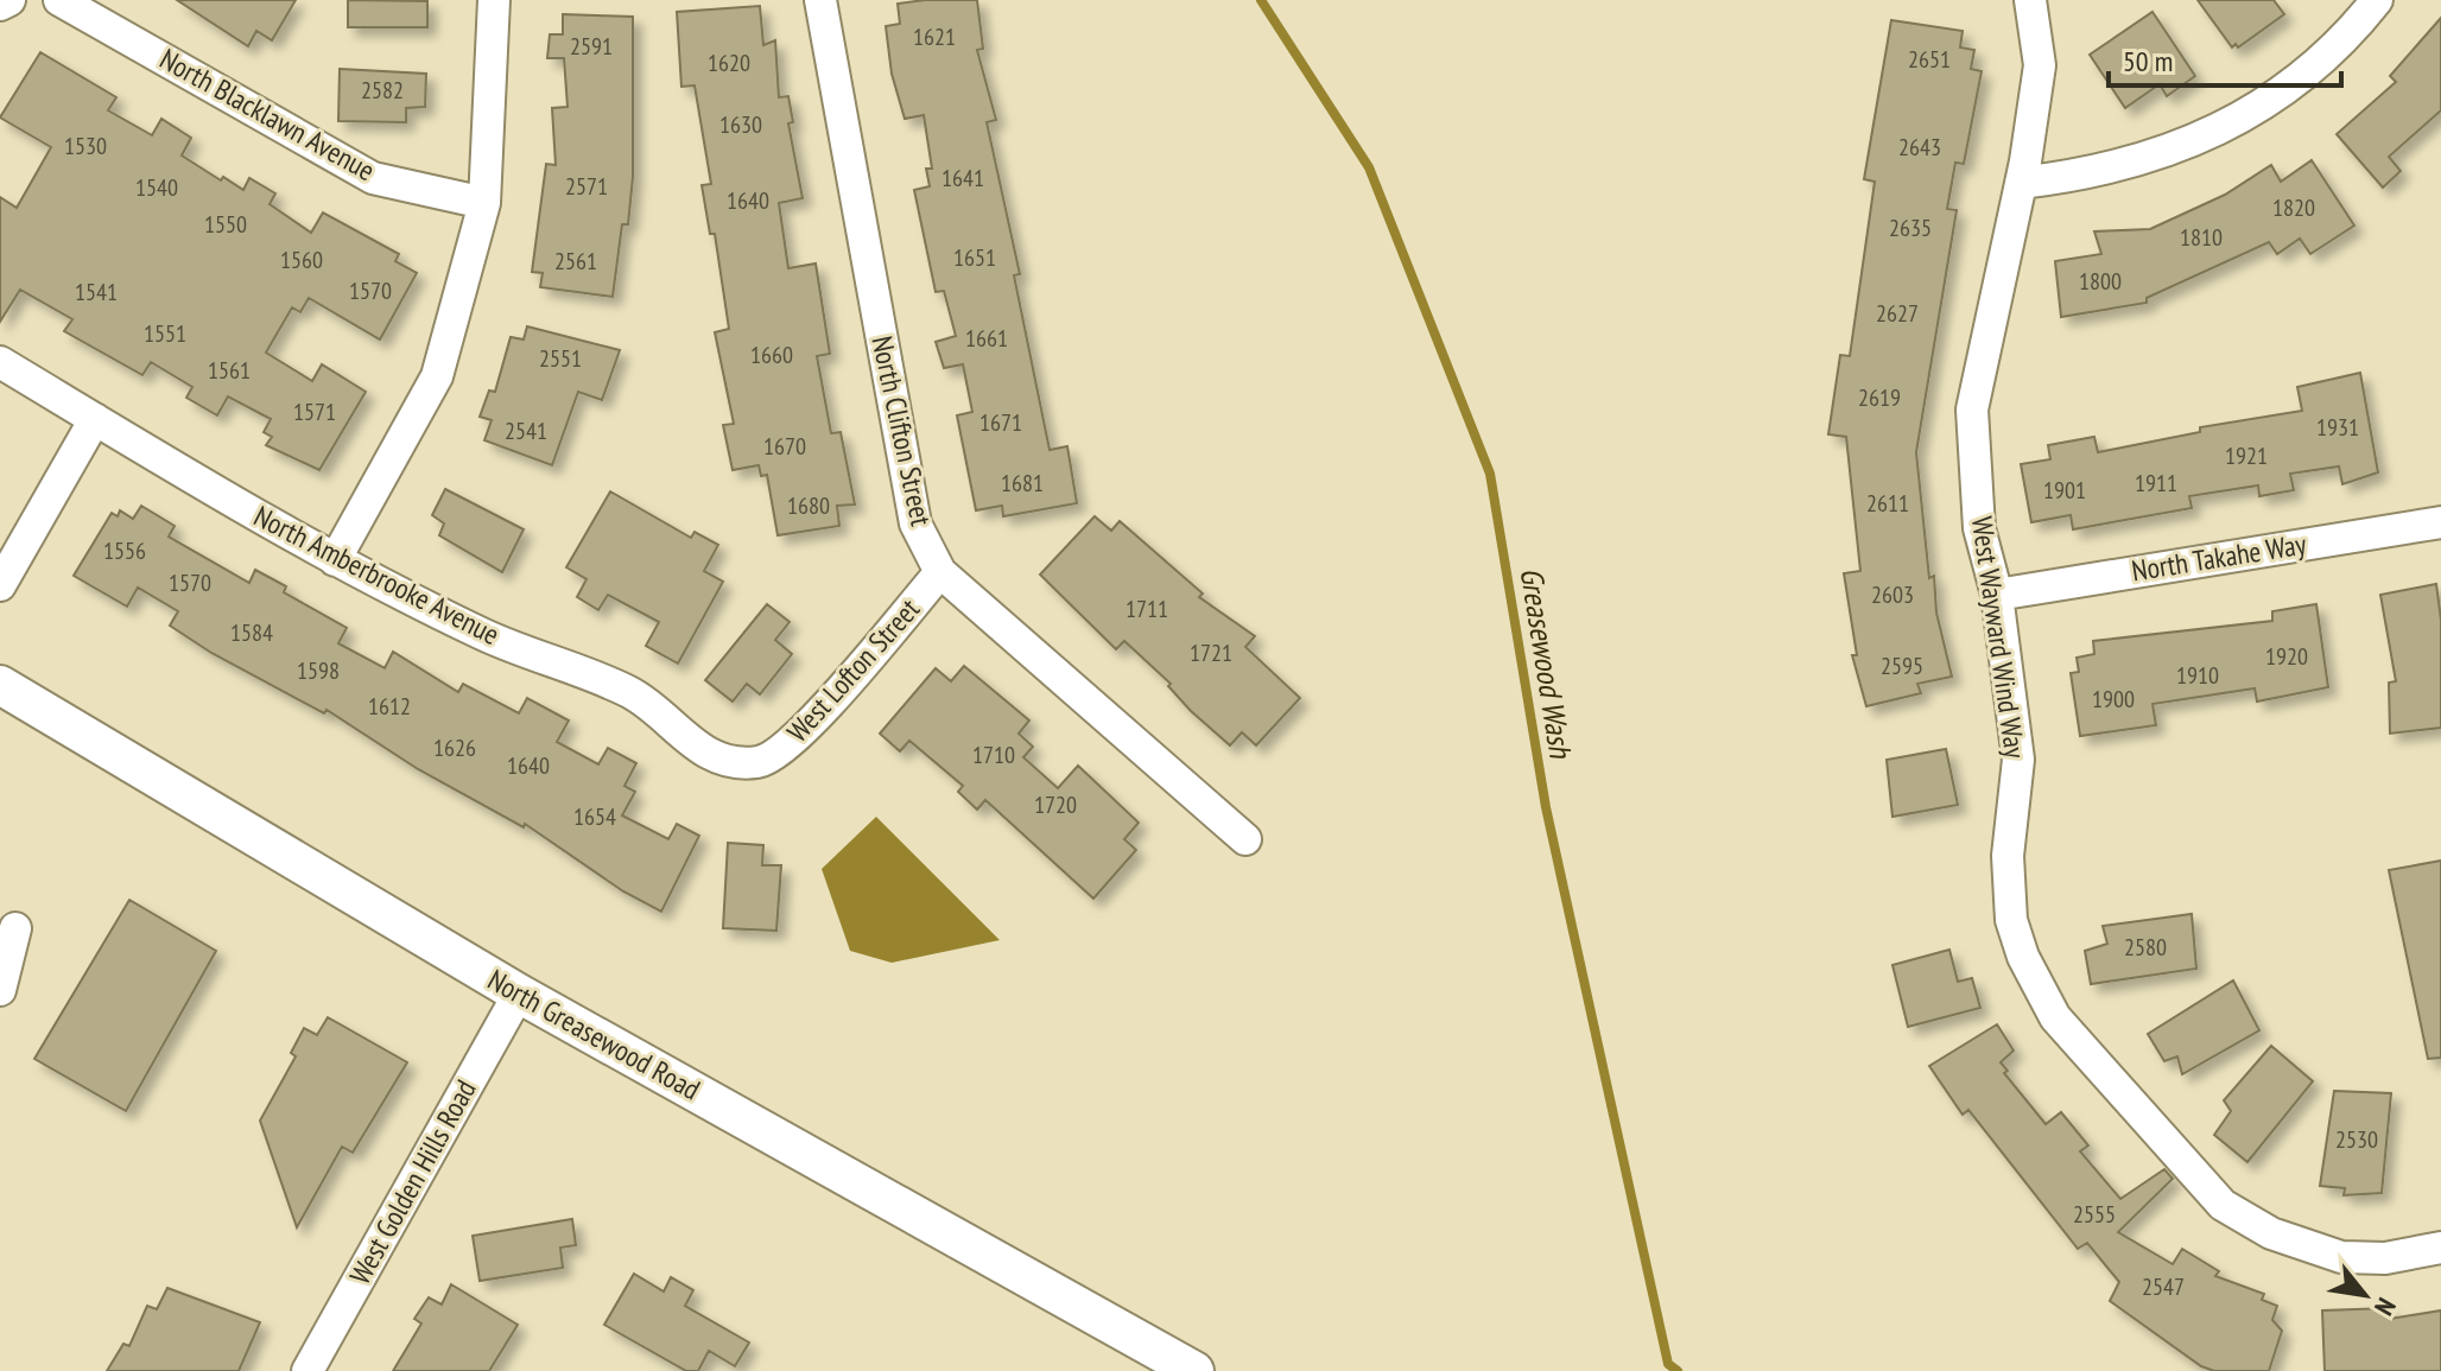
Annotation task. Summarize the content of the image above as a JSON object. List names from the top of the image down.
{
  "streets": {
    "street": [
      "North Blacklawn Avenue",
      "North Clifton Street",
      "North Takahe Way",
      "North Amberbrooke Avenue",
      "West Wayward Wind Way",
      "West Lofton Street",
      "North Greasewood Road",
      "West Golden Hills Road"
    ]
  },
  "crossings": [
    ["North Clifton Street", "West Lofton Street"],
    ["North Takahe Way", "West Wayward Wind Way"],
    ["North Amberbrooke Avenue", "West Lofton Street"],
    ["North Greasewood Road", "West Golden Hills Road"]
  ],
  "water": ["Greasewood Wash"],
  "house_numbers": [
    "1621",
    "2591",
    "2651",
    "1620",
    "2582",
    "1630",
    "1530",
    "2643",
    "1641",
    "2571",
    "1540",
    "1640",
    "1820",
    "1550",
    "2635",
    "1810",
    "1651",
    "1560",
    "2561",
    "1800",
    "1570",
    "1541",
    "2627",
    "1551",
    "1661",
    "1660",
    "2551",
    "1561",
    "2619",
    "1571",
    "1671",
    "1931",
    "2541",
    "1670",
    "1921",
    "1681",
    "1911",
    "1901",
    "2611",
    "1680",
    "1556",
    "1570",
    "2603",
    "1711",
    "1584",
    "1721",
    "1920",
    "2595",
    "1598",
    "1910",
    "1900",
    "1612",
    "1626",
    "1710",
    "1640",
    "1720",
    "1654",
    "2580",
    "2530",
    "2555",
    "2547"
  ],
  "scale_bar": "50 m",
  "north": "bottom right"
}
